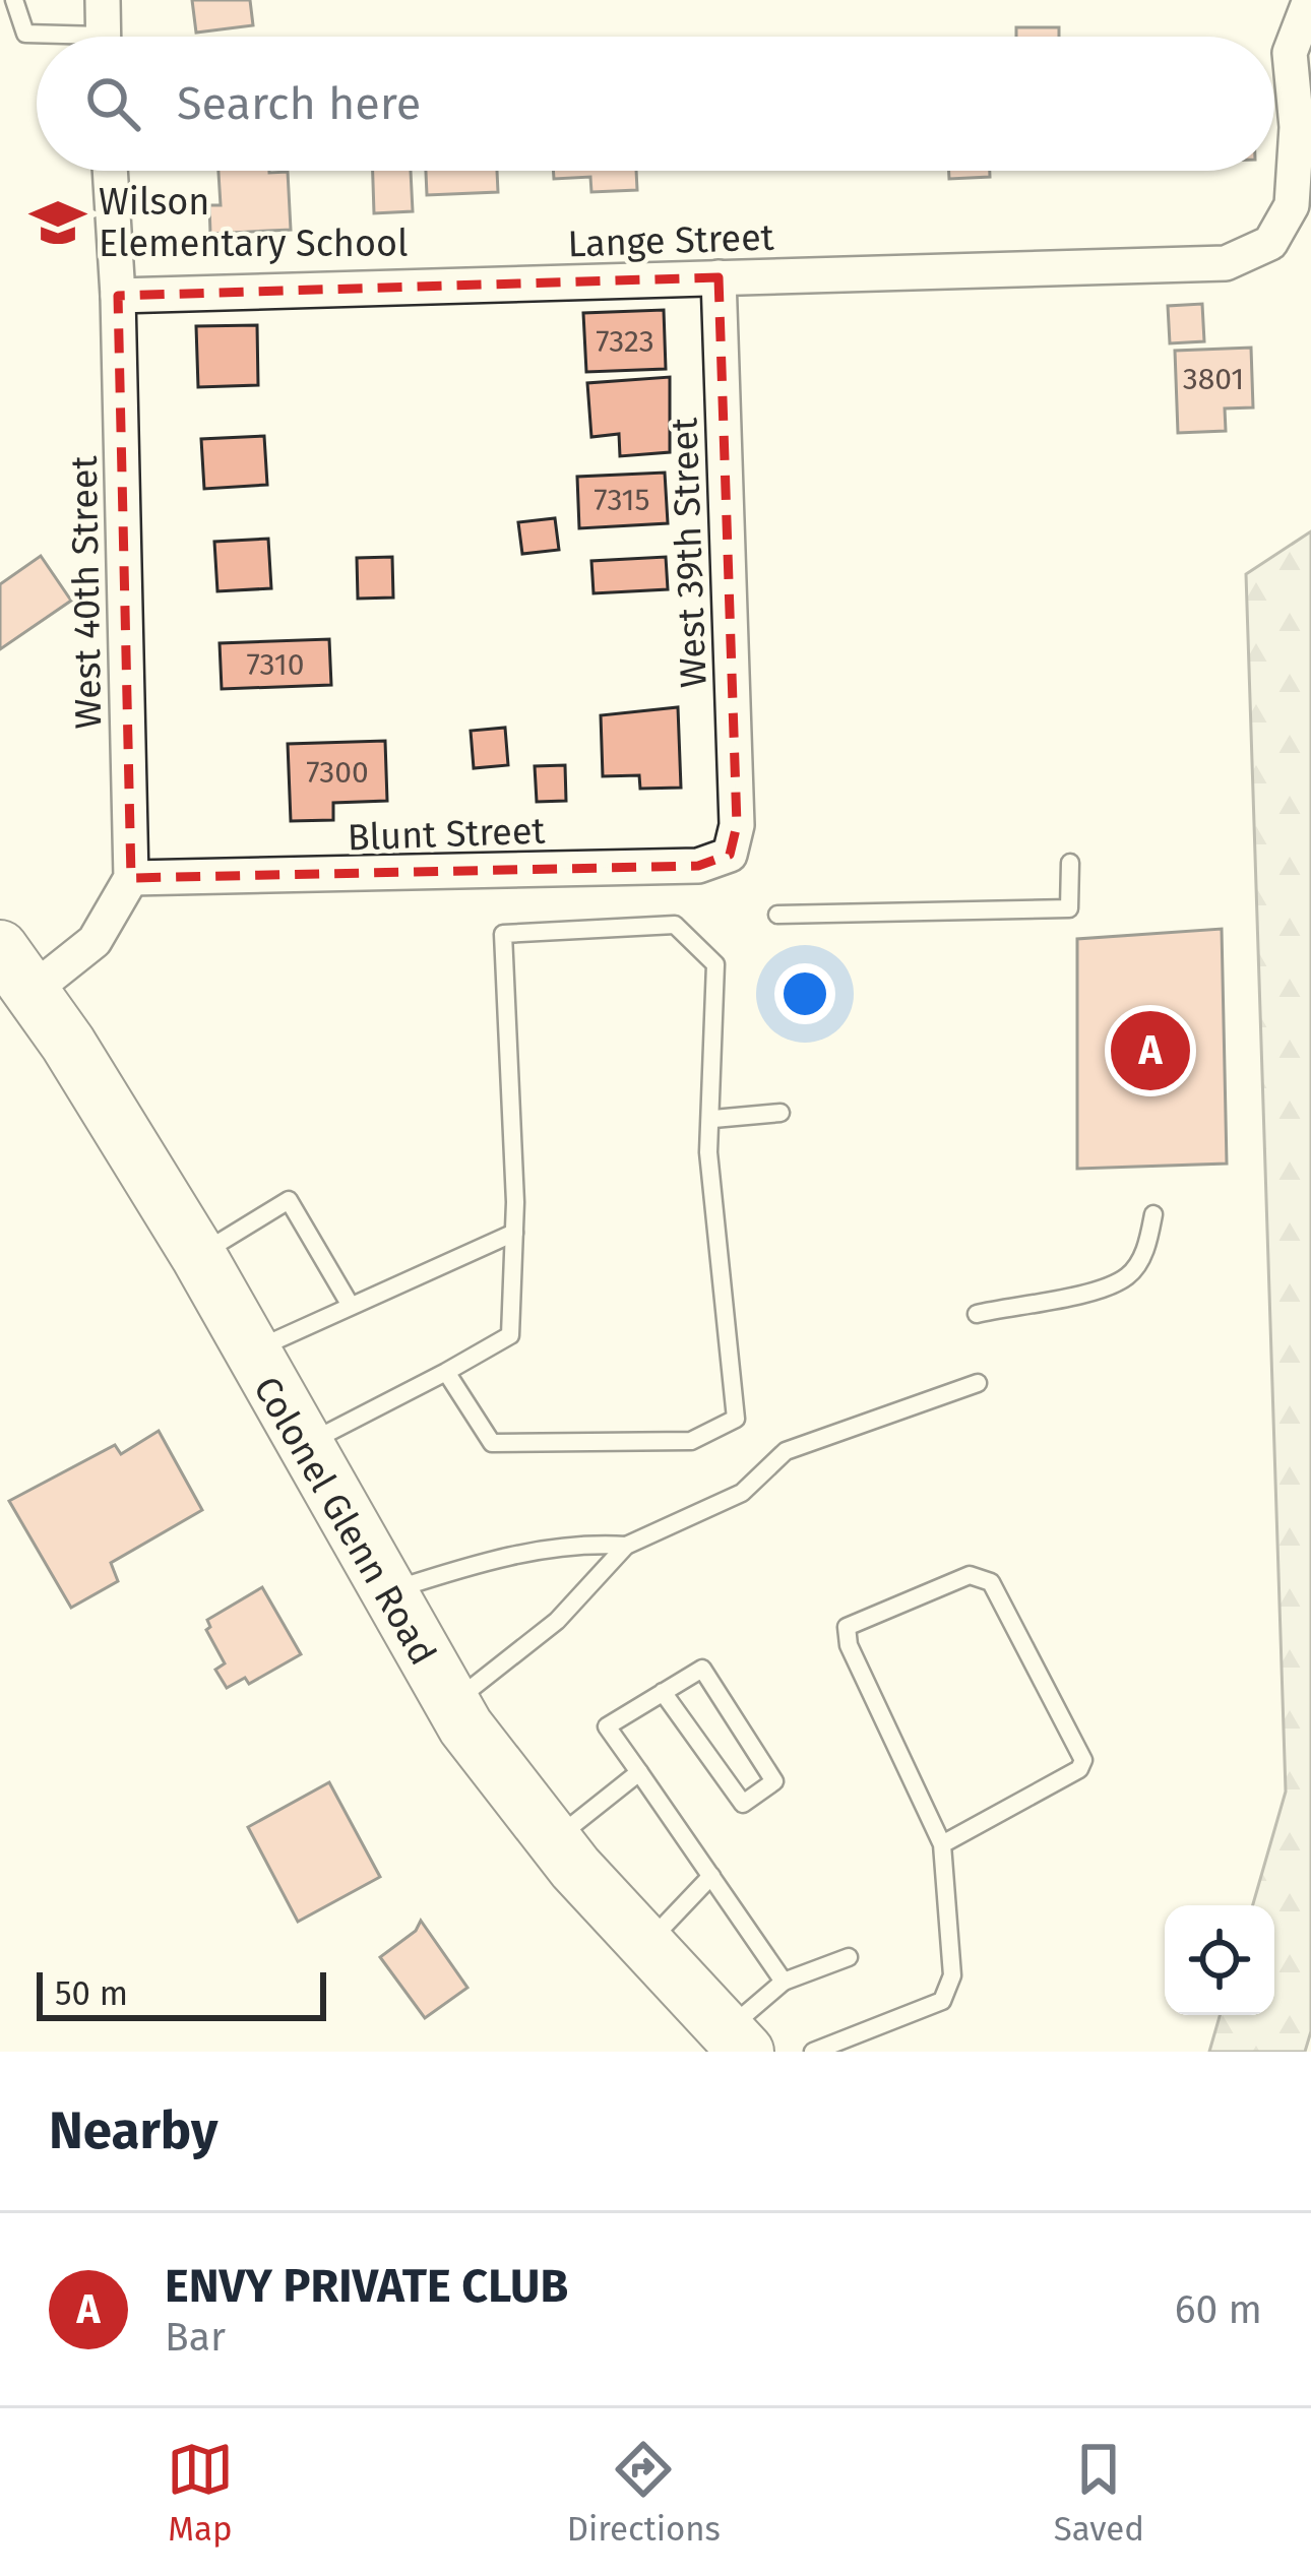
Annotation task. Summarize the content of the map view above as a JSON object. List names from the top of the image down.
{
  "streets": {
    "main road": ["Colonel Glenn Road"],
    "street": [
      "Lange Street",
      "West 39th Street",
      "West 40th Street",
      "Blunt Street"
    ]
  },
  "crossings": [
    ["Lange Street", "West 39th Street"],
    ["Lange Street", "West 40th Street"],
    ["West 39th Street", "Blunt Street"],
    ["West 40th Street", "Blunt Street"]
  ],
  "places": {
    "school or university": ["Wilson Elementary School"]
  },
  "house_numbers": [
    "7323",
    "3801",
    "7315",
    "7310",
    "7300"
  ],
  "scale_bar": "50 m",
  "page": {
    "search": "Search here",
    "pins": "A",
    "scale": "50 m",
    "heading": "Nearby",
    "list": [
      {
        "mark": "A",
        "name": "ENVY PRIVATE CLUB",
        "note": "Bar",
        "value": "60 m"
      }
    ],
    "nav": ["Map", "Directions", "Saved"]
  }
}
